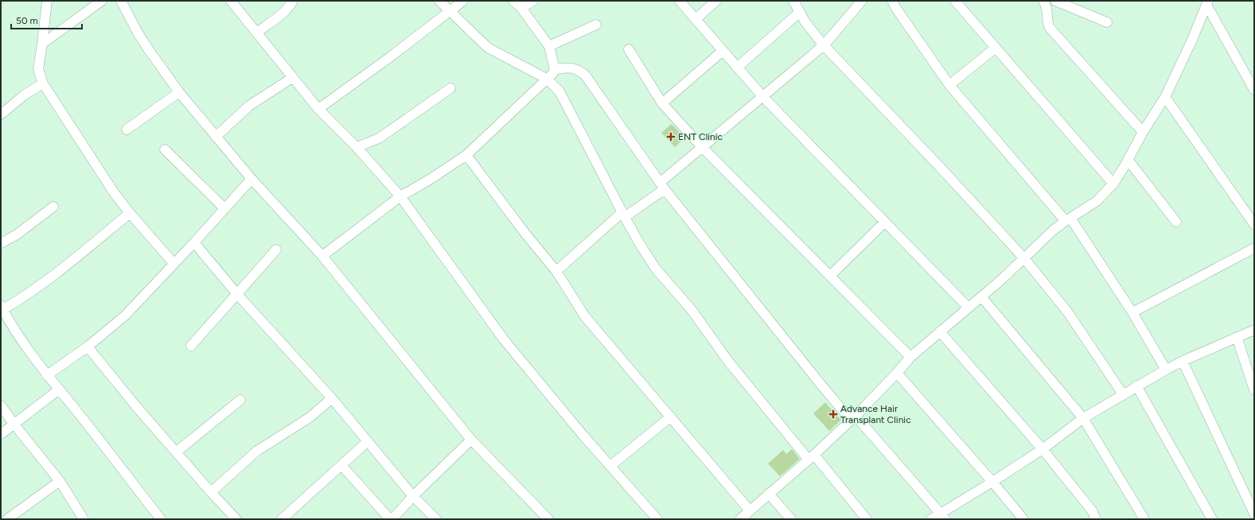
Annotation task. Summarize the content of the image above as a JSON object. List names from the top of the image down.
{
  "places": {
    "health": ["ENT Clinic", "Advance Hair Transplant Clinic"]
  },
  "scale_bar": "50 m"
}
